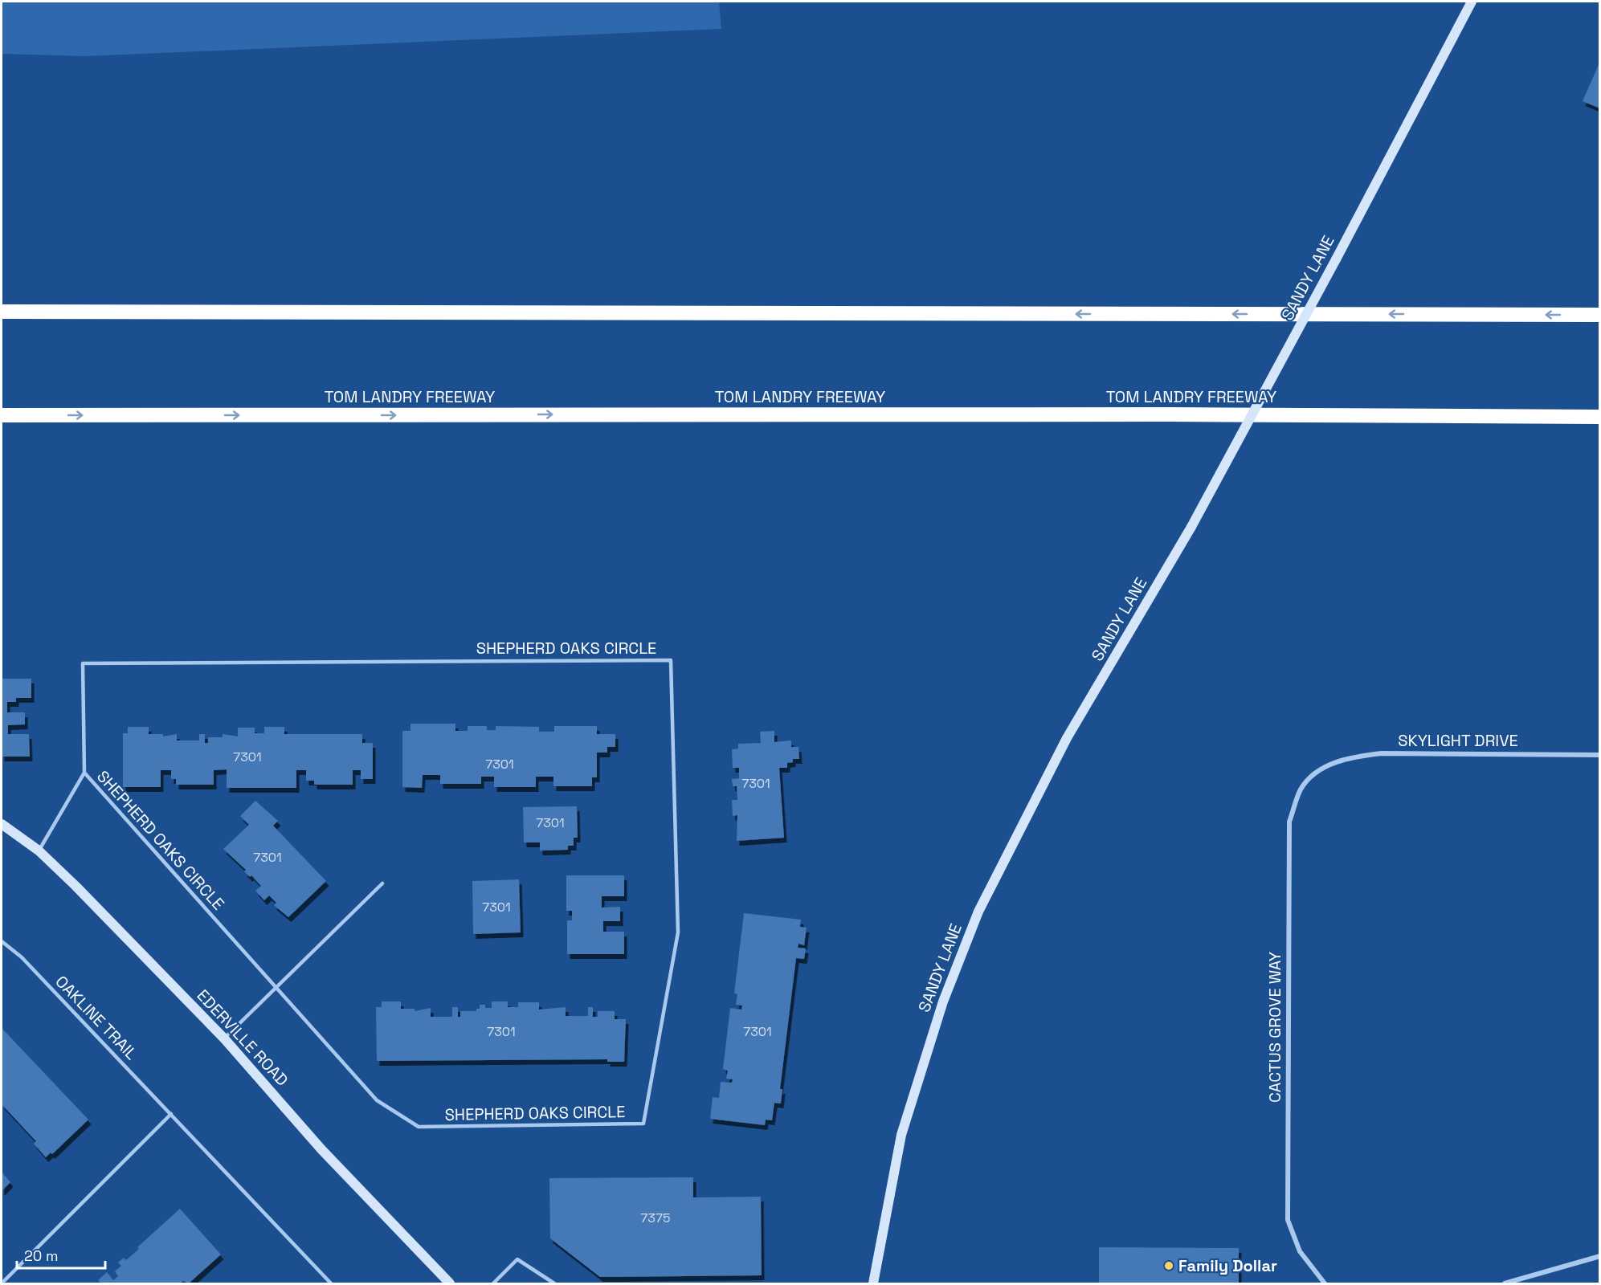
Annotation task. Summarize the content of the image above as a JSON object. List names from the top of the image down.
{
  "streets": {
    "highway": ["TOM LANDRY FREEWAY"],
    "street": [
      "SANDY LANE",
      "SKYLIGHT DRIVE",
      "CACTUS GROVE WAY",
      "EDERVILLE ROAD"
    ],
    "lane": ["SHEPHERD OAKS CIRCLE", "OAKLINE TRAIL"]
  },
  "crossings": [
    ["SKYLIGHT DRIVE", "CACTUS GROVE WAY"]
  ],
  "places": ["Family Dollar"],
  "house_numbers": [
    "7301",
    "7301",
    "7301",
    "7301",
    "7301",
    "7301",
    "7301",
    "7301",
    "7375"
  ],
  "scale_bar": "20 m"
}
